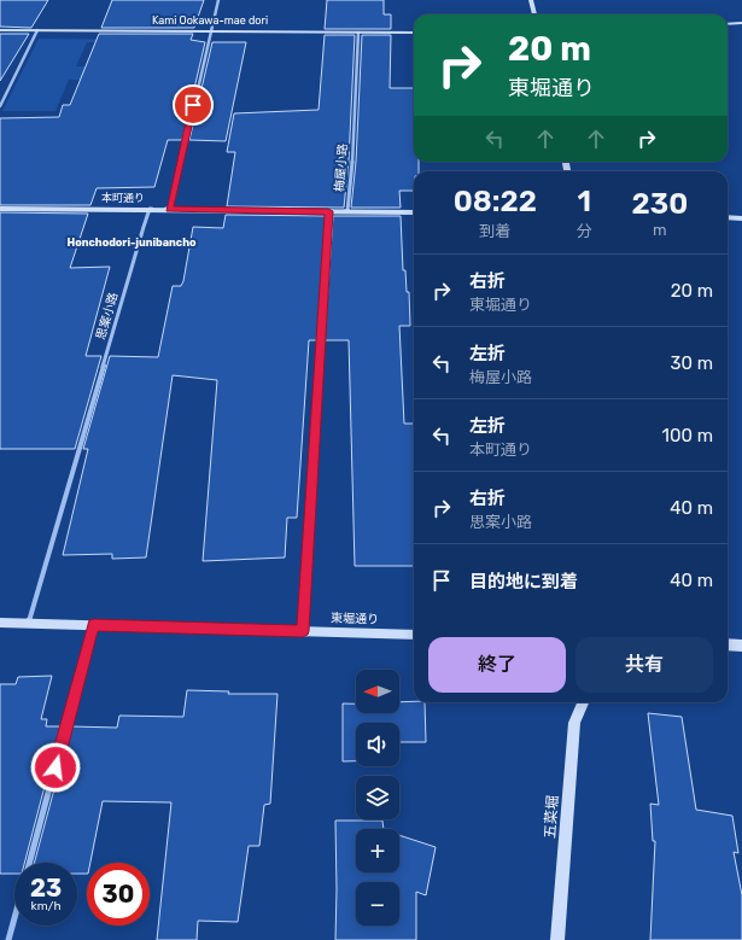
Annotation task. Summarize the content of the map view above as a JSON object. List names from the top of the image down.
{
  "streets": {
    "street": [
      "Kami Ookawa-mae dori",
      "梅屋小路",
      "本町通り",
      "思案小路",
      "東堀通り",
      "五菜堀"
    ]
  },
  "crossings": [
    ["Kami Ookawa-mae dori", "梅屋小路"],
    ["本町通り", "思案小路"],
    ["思案小路", "東堀通り"]
  ],
  "districts": ["Honchodori-junibancho"],
  "north": "left",
  "page": {
    "turn": ["20 m", "東堀通り"],
    "eta": [
      "08:22",
      "到着",
      "1",
      "分",
      "230",
      "m"
    ],
    "list": [
      {
        "name": "右折",
        "note": "東堀通り",
        "value": "20 m"
      },
      {
        "name": "左折",
        "note": "梅屋小路",
        "value": "30 m"
      },
      {
        "name": "左折",
        "note": "本町通り",
        "value": "100 m"
      },
      {
        "name": "右折",
        "note": "思案小路",
        "value": "40 m"
      },
      {
        "name": "目的地に到着",
        "value": "40 m"
      }
    ],
    "buttons": ["終了", "共有"],
    "map_buttons": ["+", "−"],
    "speed": "23 km/h",
    "limit": "30"
  }
}
